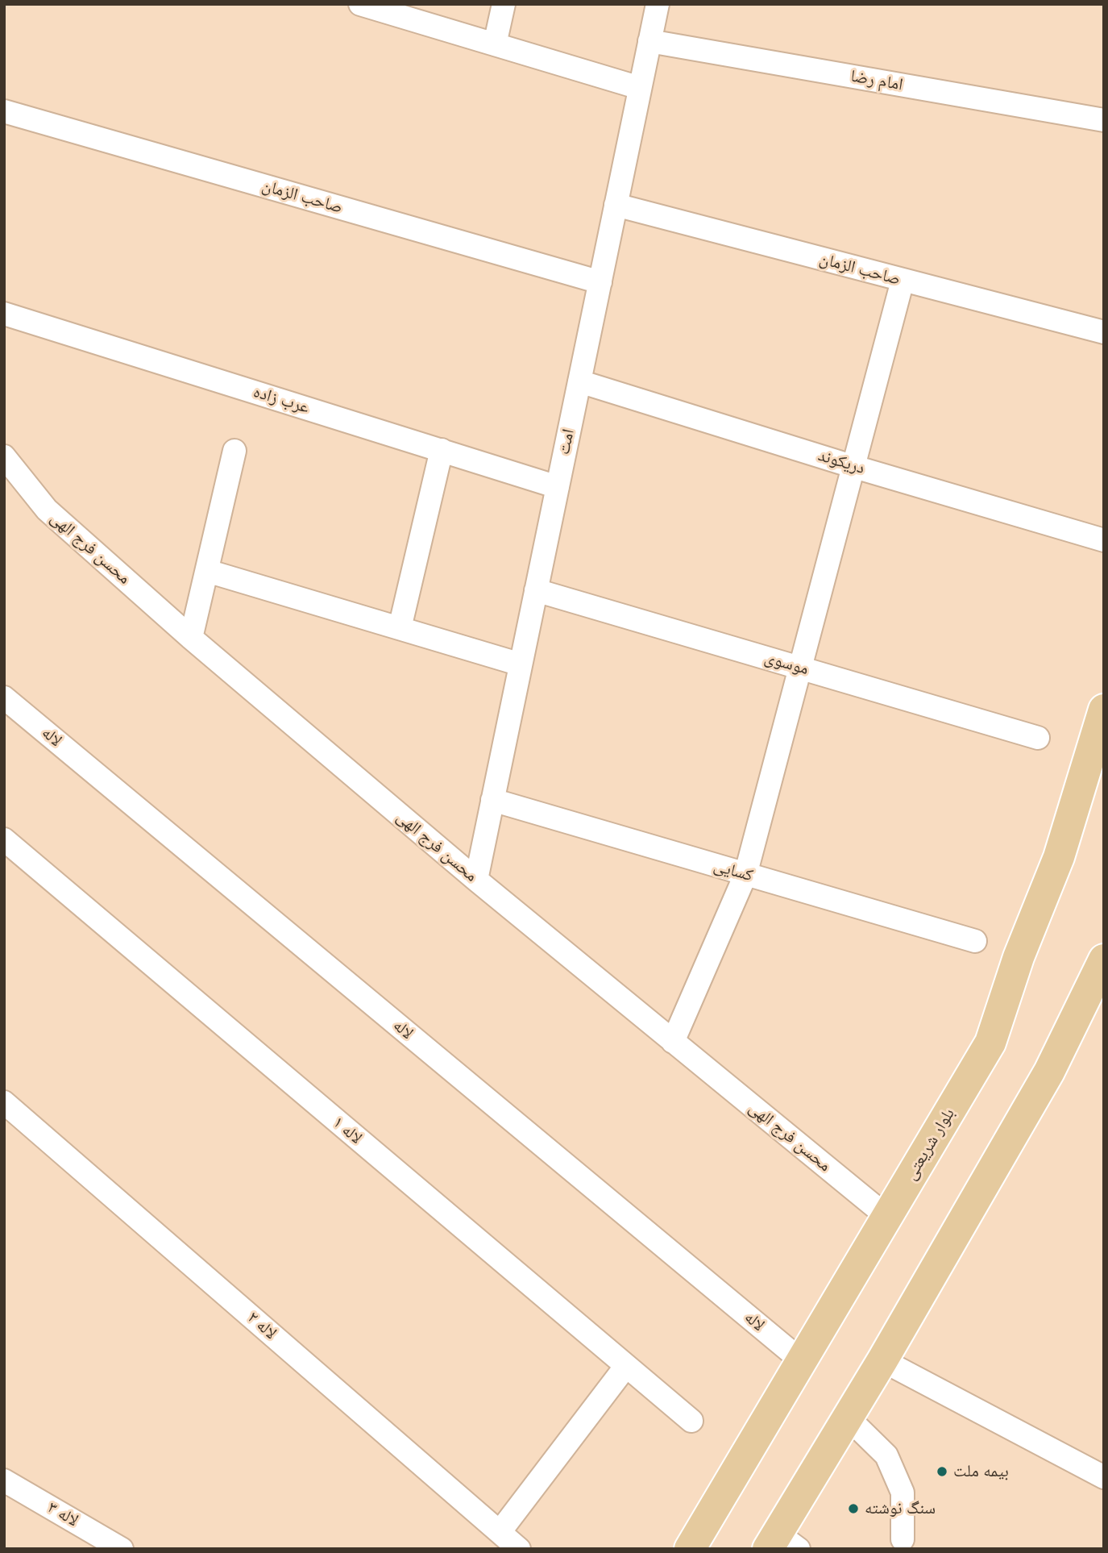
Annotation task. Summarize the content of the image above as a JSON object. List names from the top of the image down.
{
  "streets": {
    "main road": ["بلوار شریعتی"],
    "street": [
      "امام رضا",
      "صاحب الزمان",
      "عرب زاده",
      "امت",
      "دریکوند",
      "محسن فرج الهی",
      "موسوی",
      "لاله",
      "کسایی",
      "لاله ۱",
      "لاله ۲",
      "لاله ۳"
    ]
  },
  "crossings": [
    ["امام رضا", "امت"],
    ["صاحب الزمان", "امت"],
    ["عرب زاده", "امت"],
    ["امت", "دریکوند"],
    ["امت", "محسن فرج الهی"],
    ["امت", "موسوی"],
    ["امت", "کسایی"],
    ["محسن فرج الهی", "بلوار شریعتی"],
    ["لاله", "بلوار شریعتی"]
  ],
  "places": ["بیمه ملت", "سنگ نوشته"]
}
